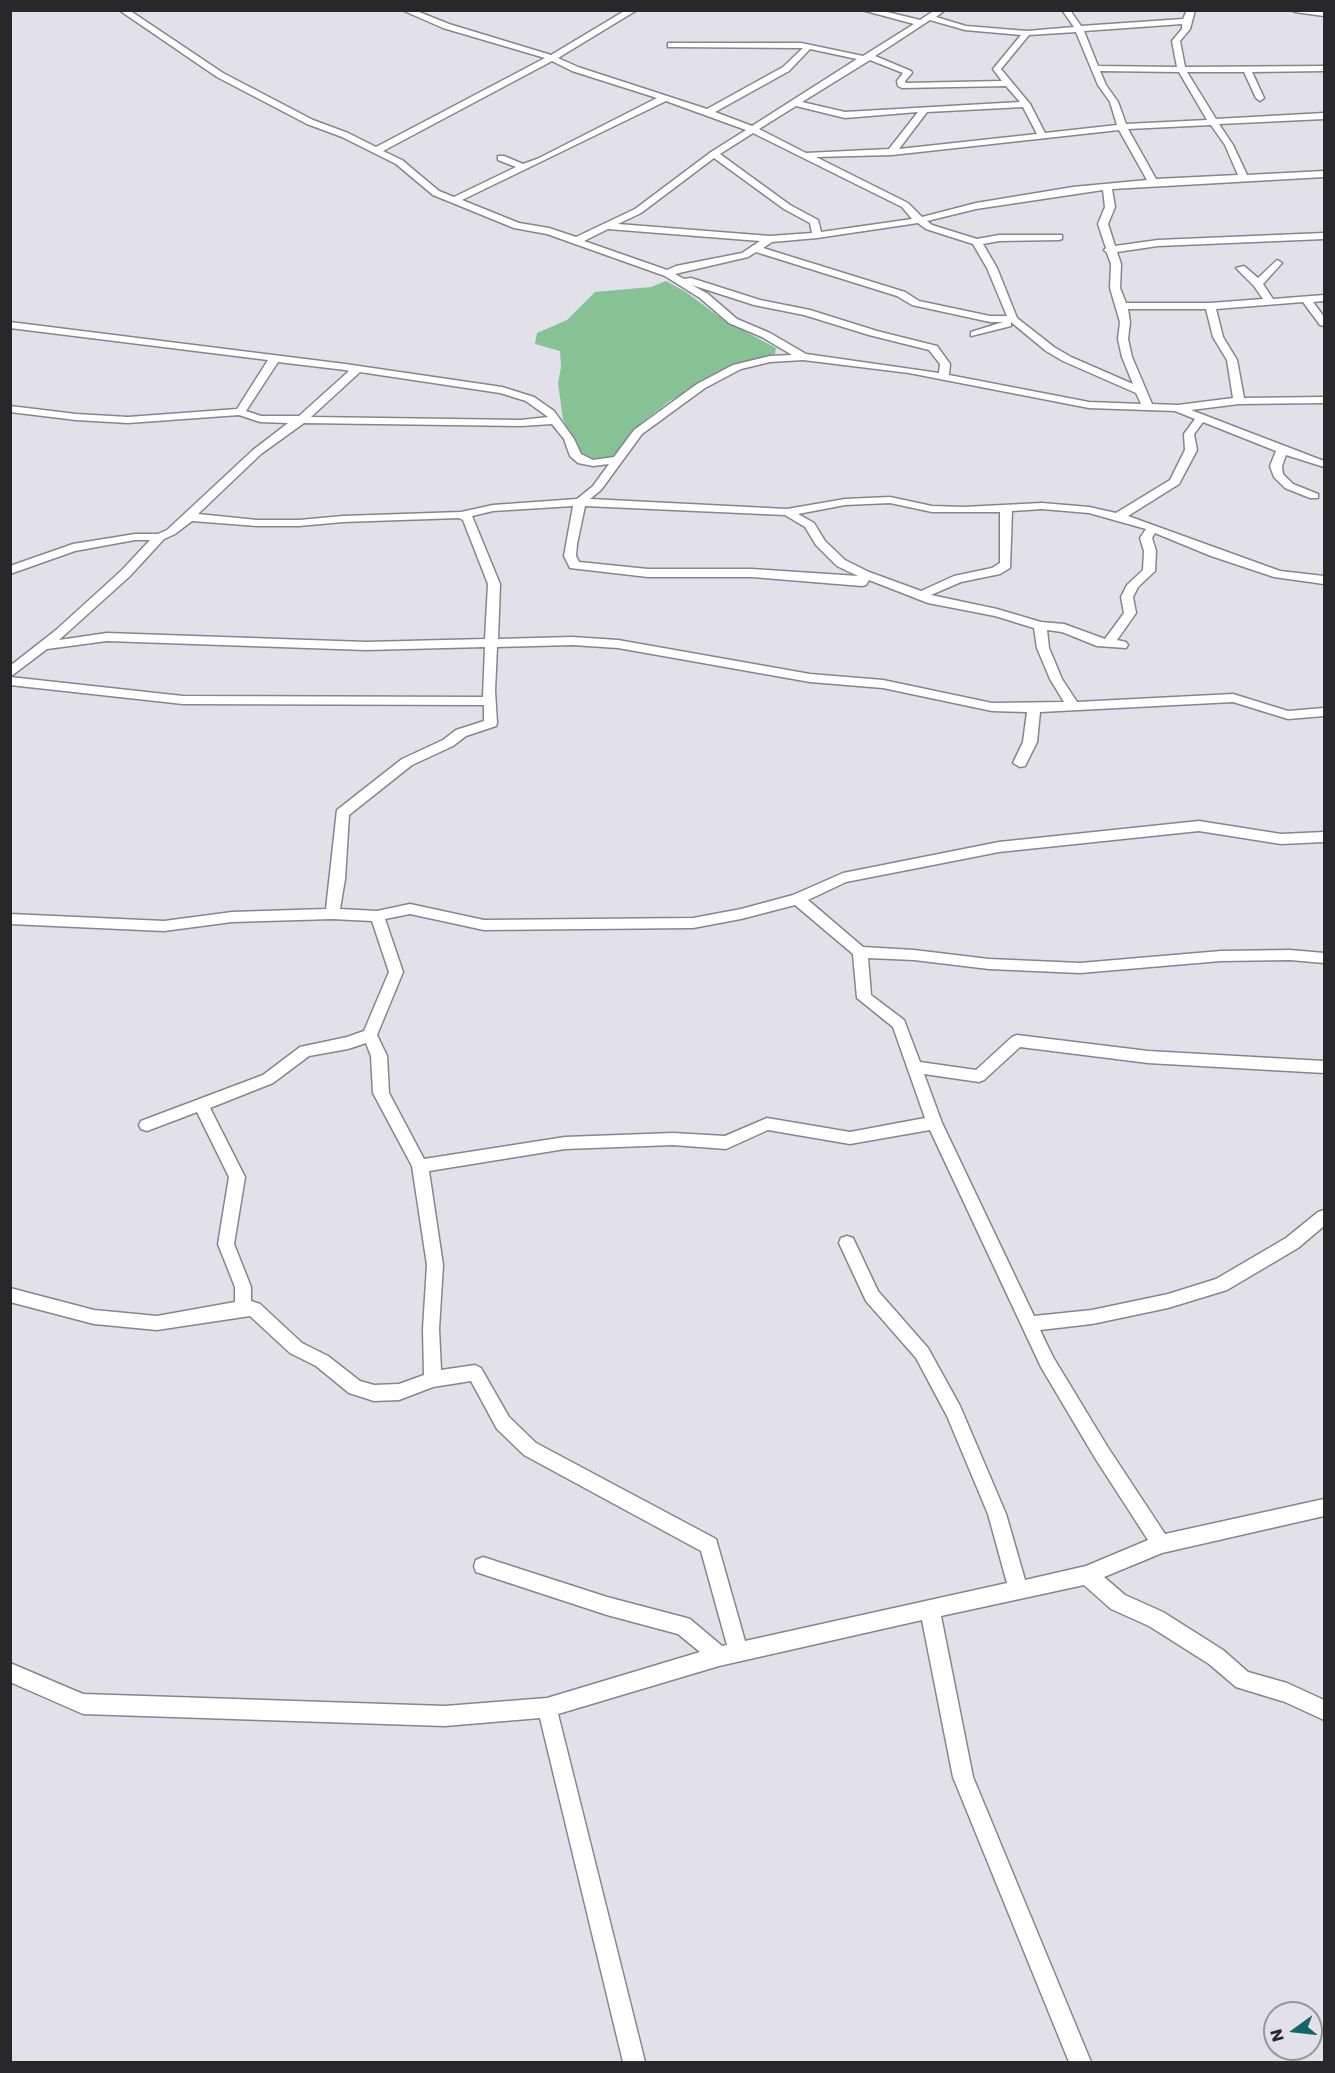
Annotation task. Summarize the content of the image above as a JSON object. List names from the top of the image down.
{
  "north": "left"
}
